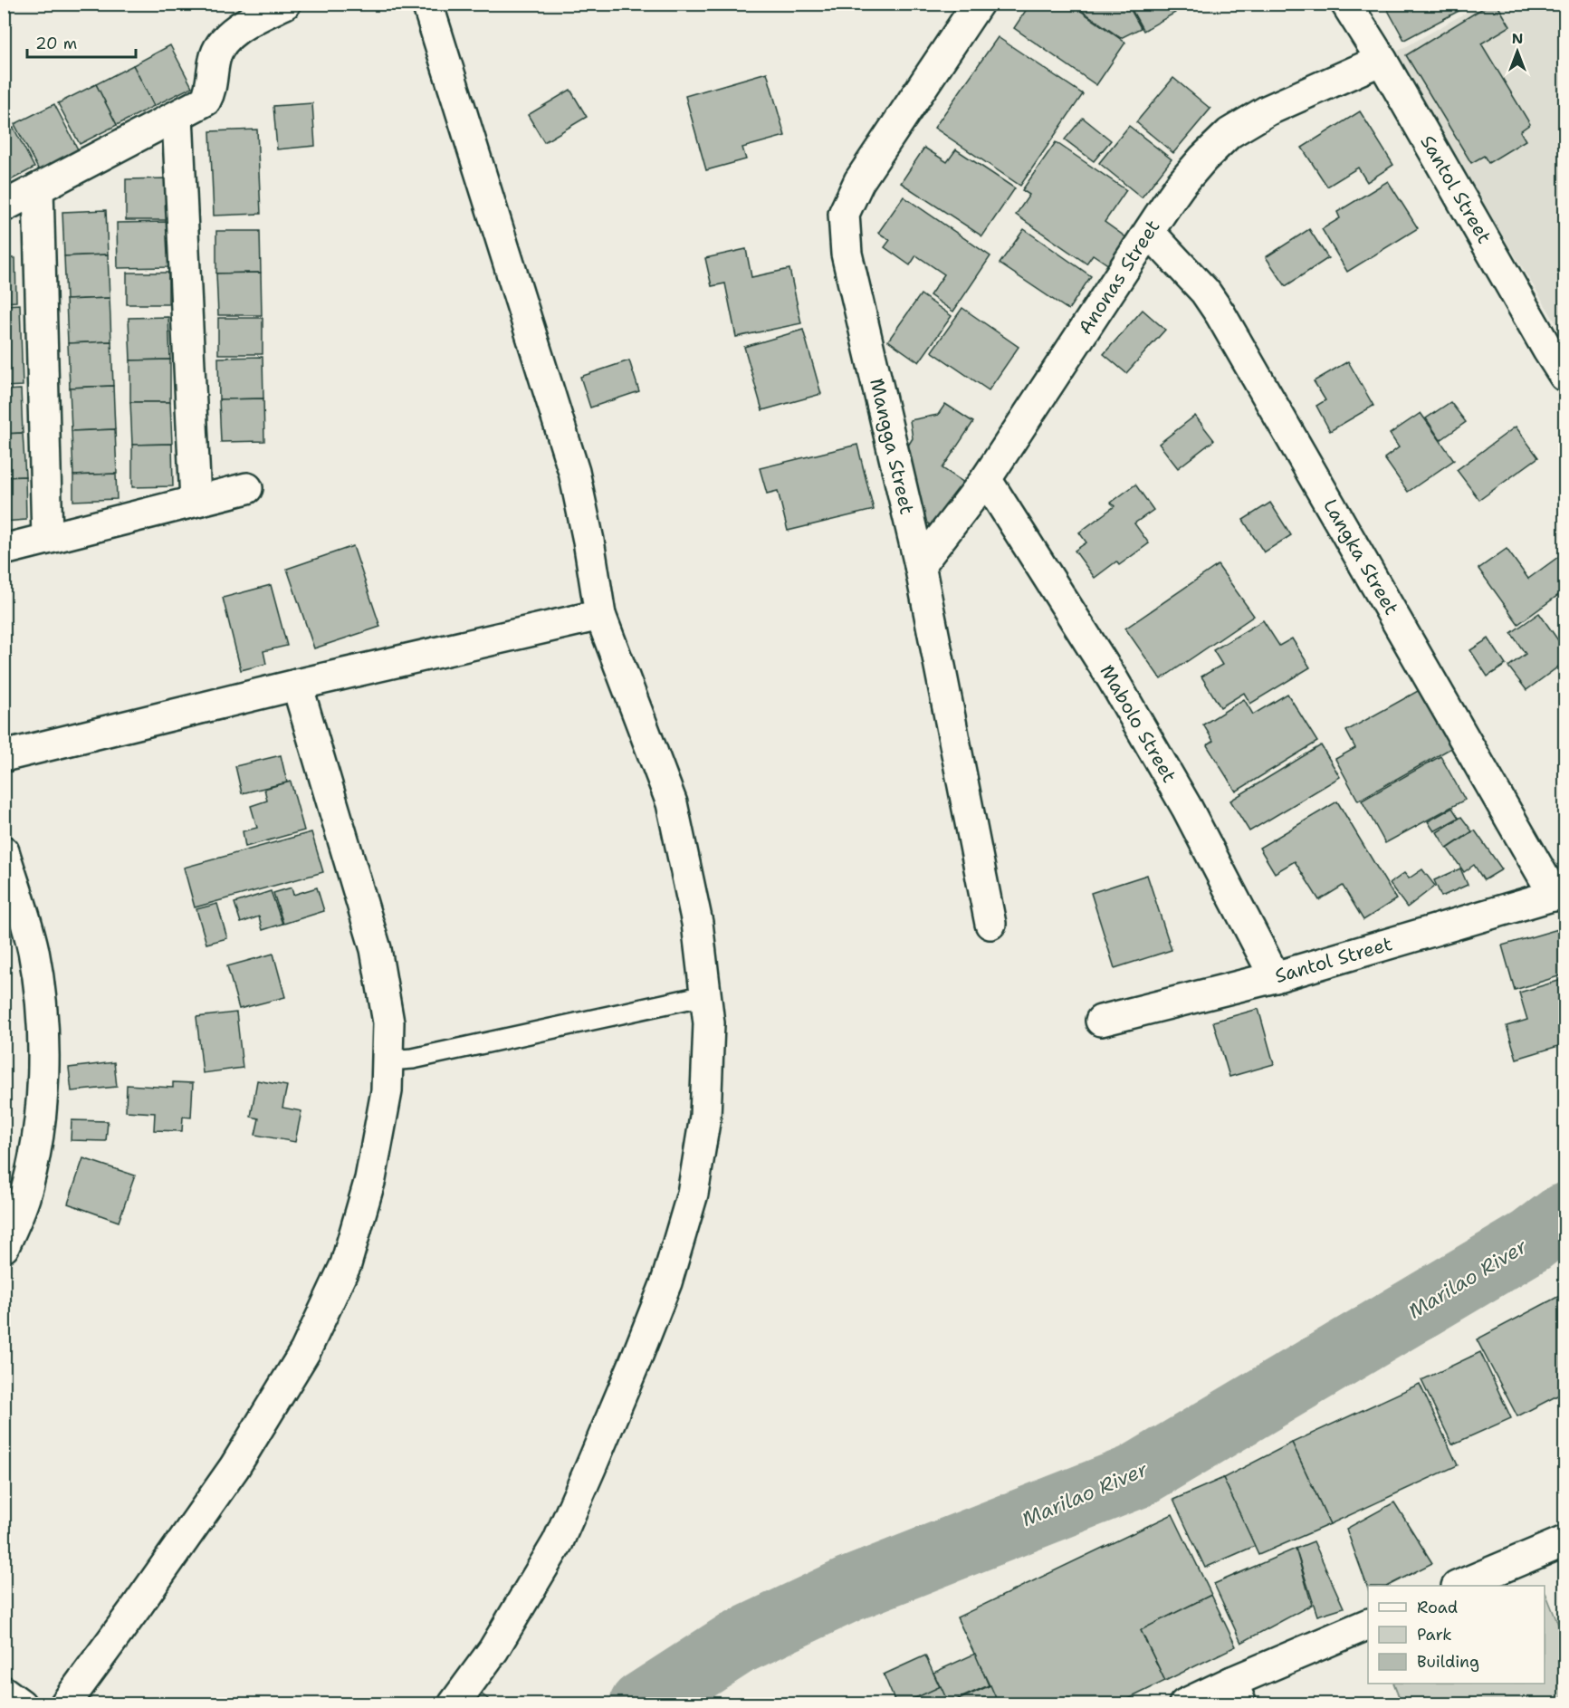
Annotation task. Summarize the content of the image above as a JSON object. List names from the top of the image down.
{
  "streets": {
    "street": [
      "Santol Street",
      "Anonas Street",
      "Mangga Street",
      "Langka Street",
      "Mabolo Street"
    ]
  },
  "crossings": [
    ["Santol Street", "Anonas Street"],
    ["Santol Street", "Langka Street"],
    ["Santol Street", "Mabolo Street"],
    ["Anonas Street", "Mangga Street"],
    ["Anonas Street", "Langka Street"],
    ["Anonas Street", "Mabolo Street"]
  ],
  "water": ["Marilao River"],
  "legend": ["Road", "Park", "Building"],
  "scale_bar": "20 m",
  "north": "top"
}
